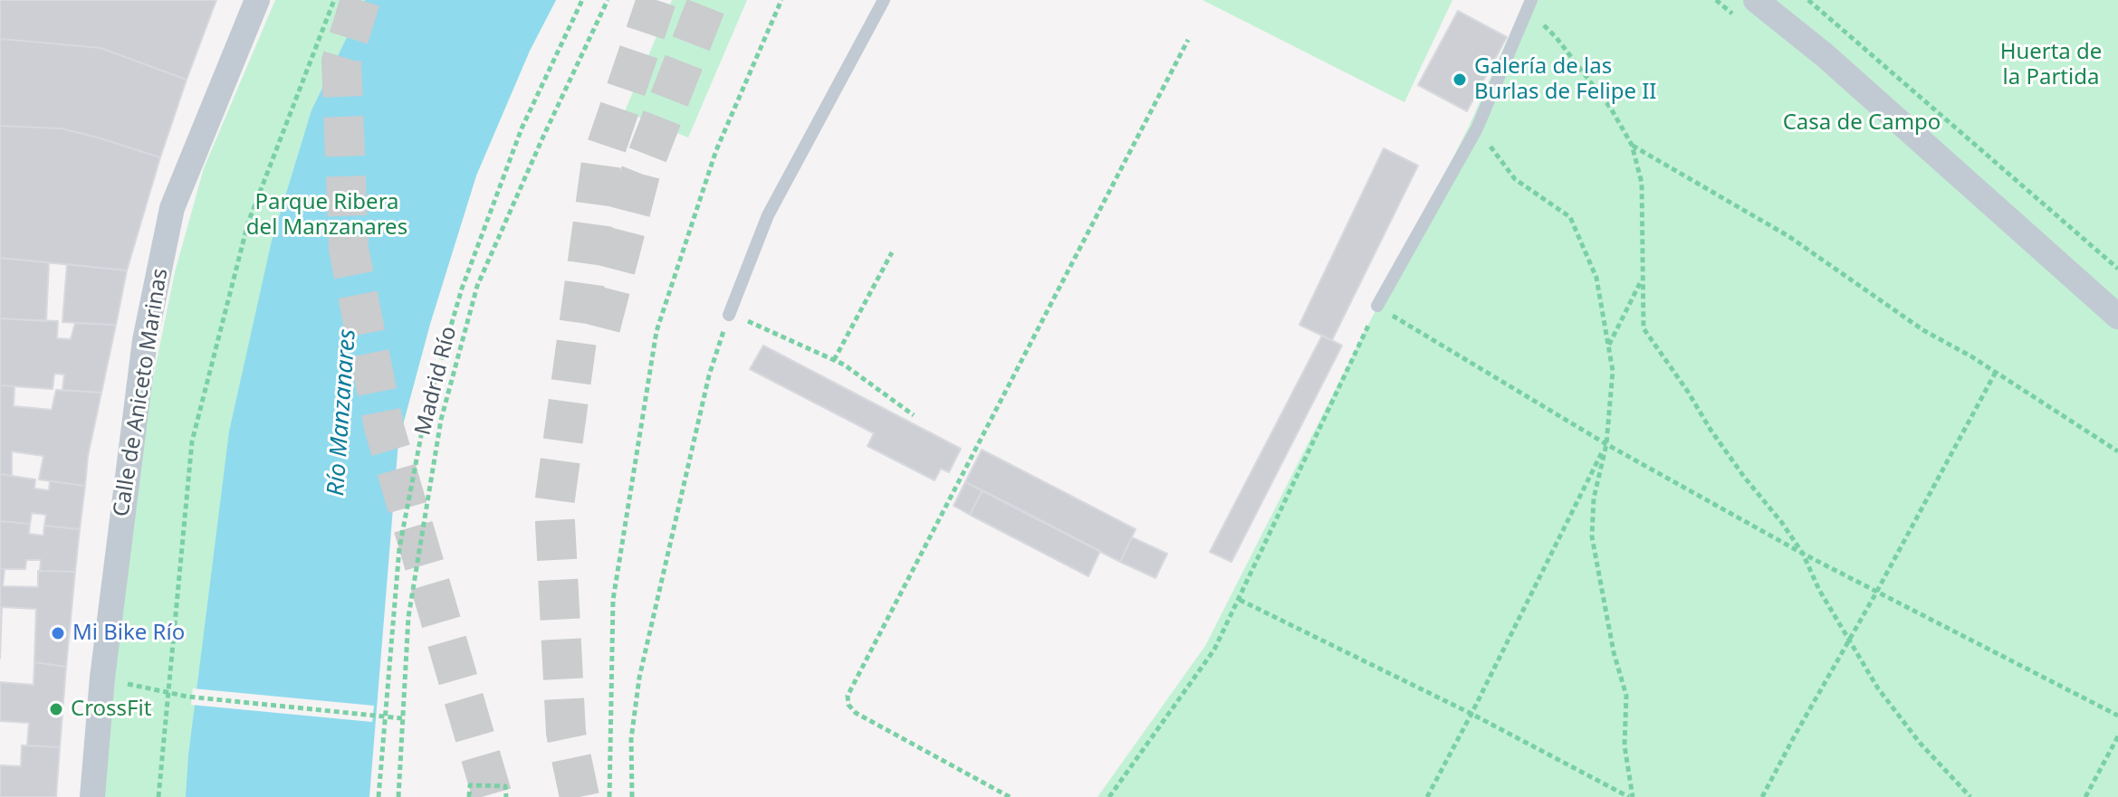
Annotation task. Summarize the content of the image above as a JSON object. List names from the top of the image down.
{
  "streets": {
    "street": ["Calle de Aniceto Marinas"],
    "path": ["Madrid Río"]
  },
  "water": ["Río Manzanares"],
  "parks": ["Huerta de la Partida", "Casa de Campo", "Parque Ribera del Manzanares"],
  "places": ["Galería de las Burlas de Felipe II", "Mi Bike Río", "CrossFit"]
}
